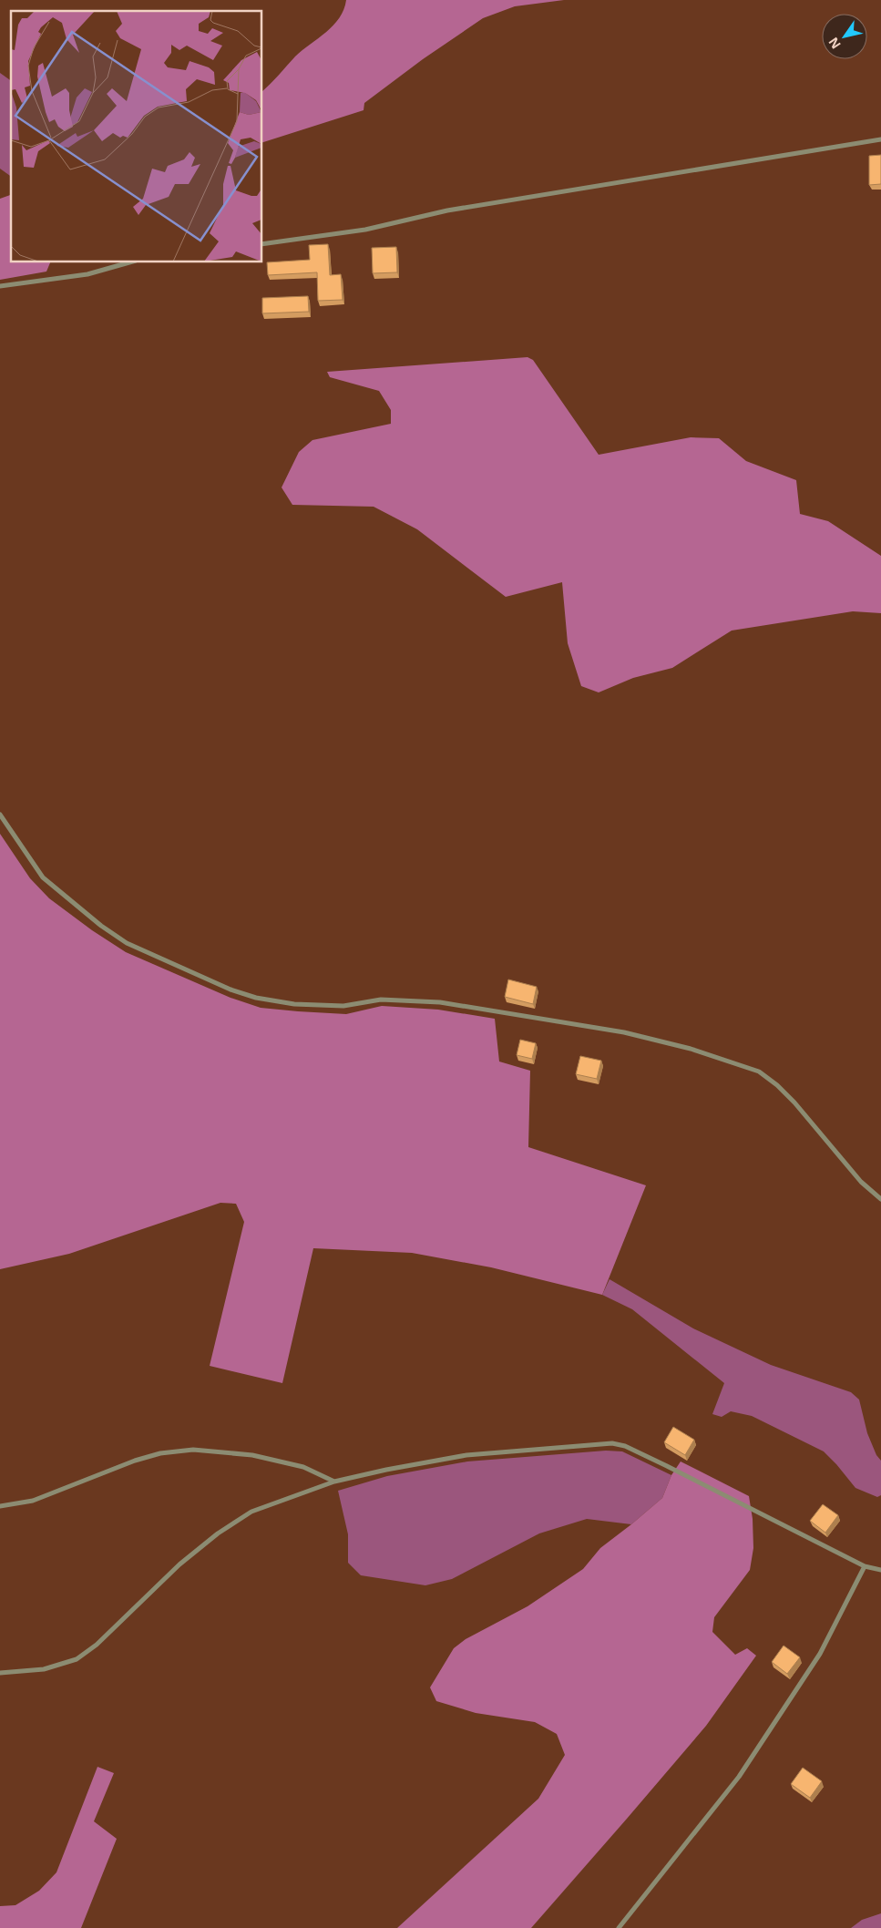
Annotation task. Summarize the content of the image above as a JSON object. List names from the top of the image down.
{
  "north": "bottom left"
}
